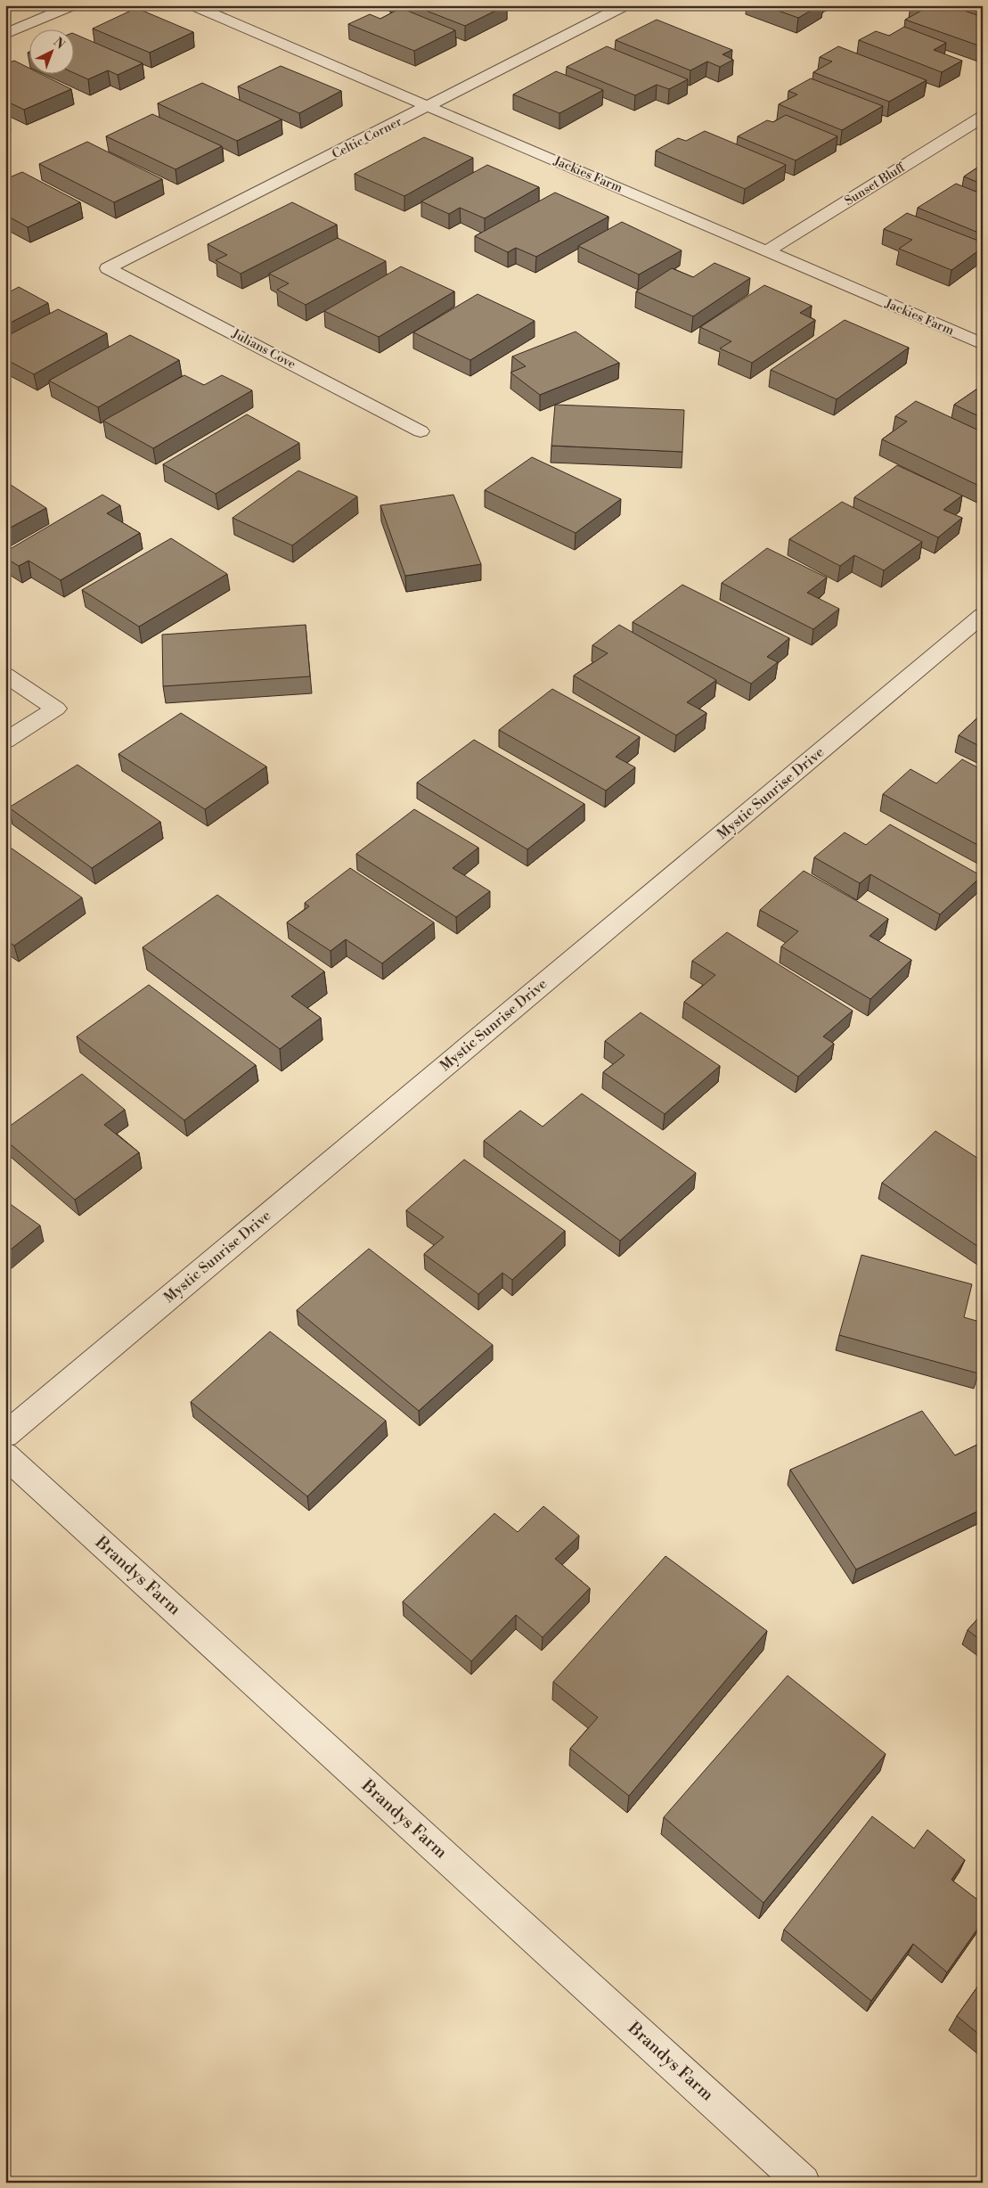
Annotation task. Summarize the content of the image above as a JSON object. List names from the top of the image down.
{
  "streets": {
    "street": [
      "Celtic Corner",
      "Jackies Farm",
      "Sunset Bluff",
      "Julians Cove",
      "Mystic Sunrise Drive",
      "Brandys Farm"
    ]
  },
  "crossings": [
    ["Celtic Corner", "Jackies Farm"],
    ["Celtic Corner", "Julians Cove"],
    ["Jackies Farm", "Sunset Bluff"]
  ],
  "north": "top right"
}
